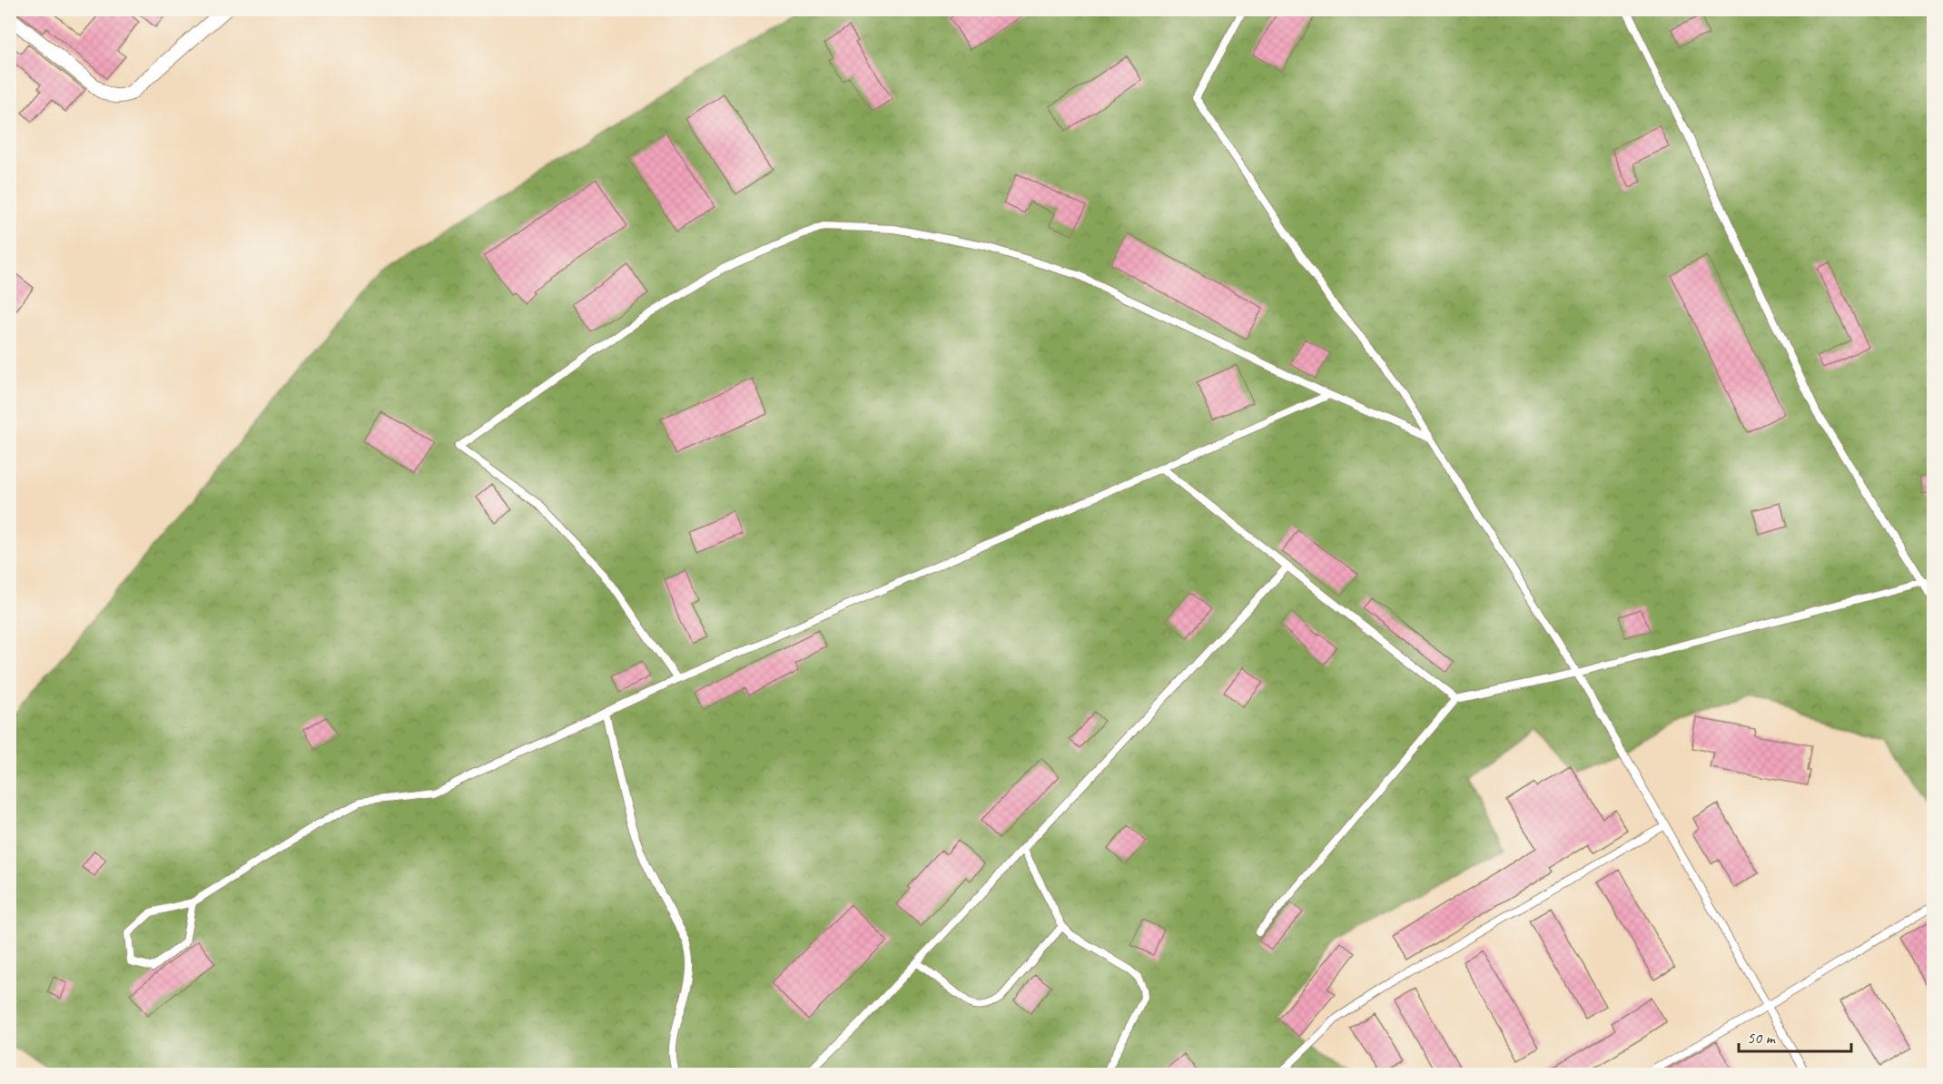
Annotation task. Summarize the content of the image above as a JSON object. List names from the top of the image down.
{
  "scale_bar": "50 m"
}
